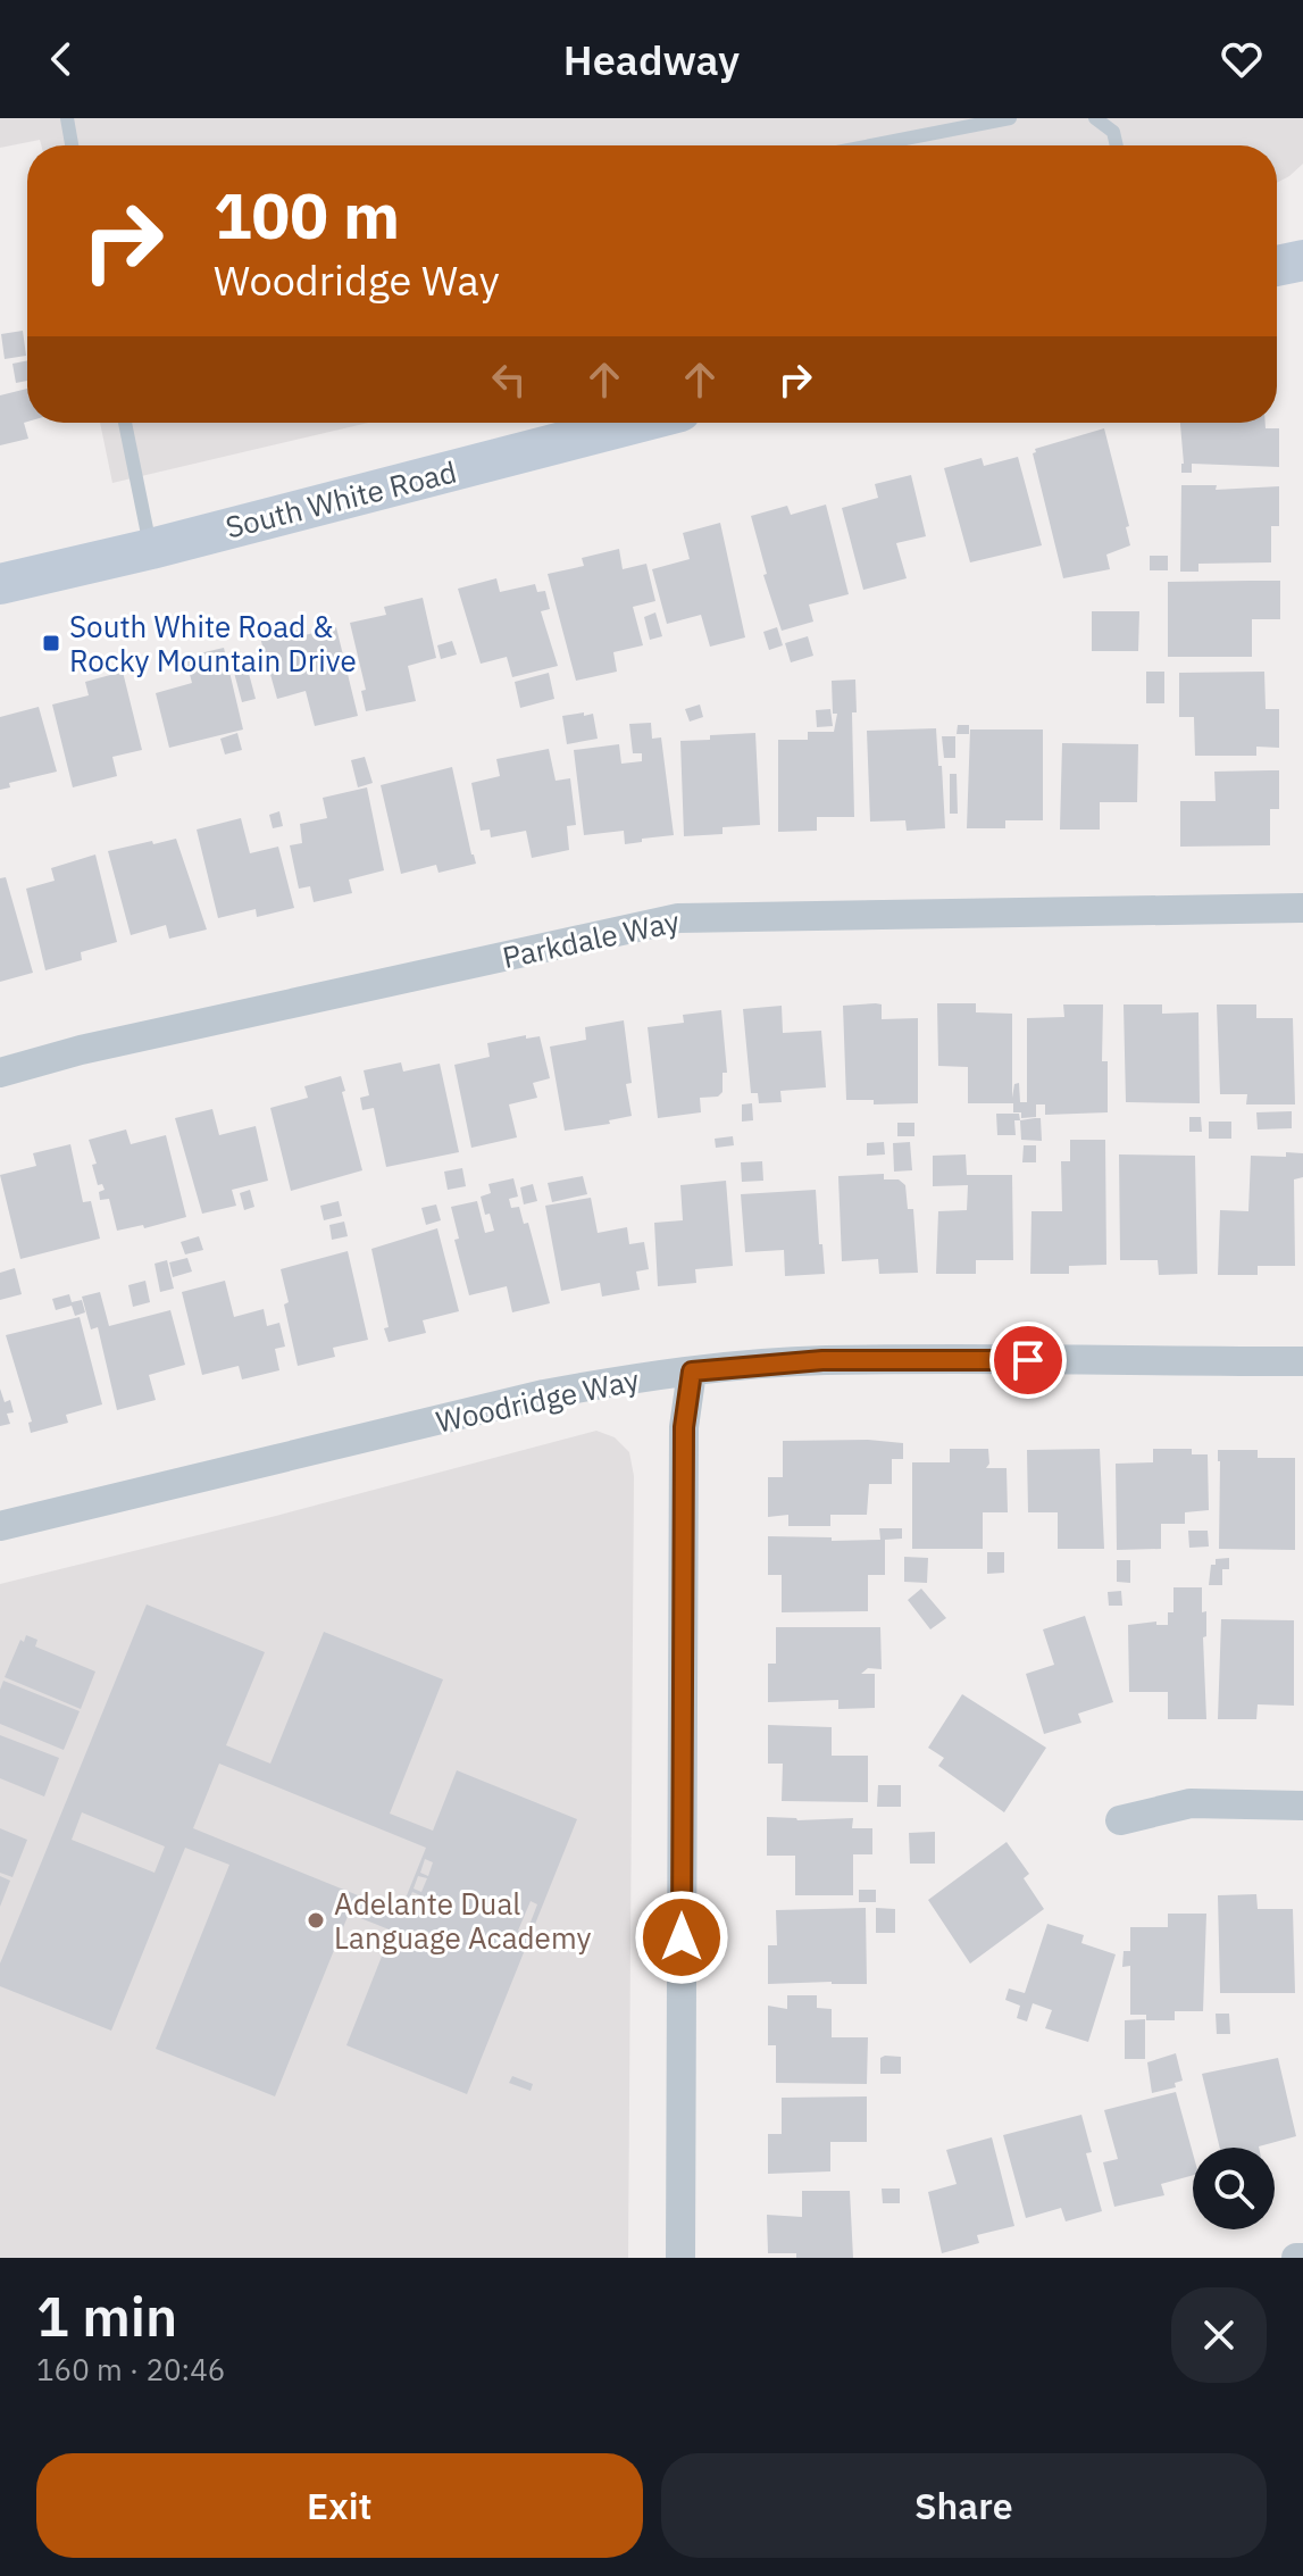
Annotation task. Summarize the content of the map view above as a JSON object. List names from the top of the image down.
{
  "streets": {
    "main road": ["South White Road"],
    "street": ["Parkdale Way", "Woodridge Way"]
  },
  "places": {
    "transit": ["South White Road & Rocky Mountain Drive"],
    "other": ["Adelante Dual Language Academy"]
  },
  "page": {
    "header": "Headway",
    "turn": ["100 m", "Woodridge Way"],
    "heading": ["1 min", "160 m · 20:46"],
    "buttons": ["Exit", "Share"]
  }
}
